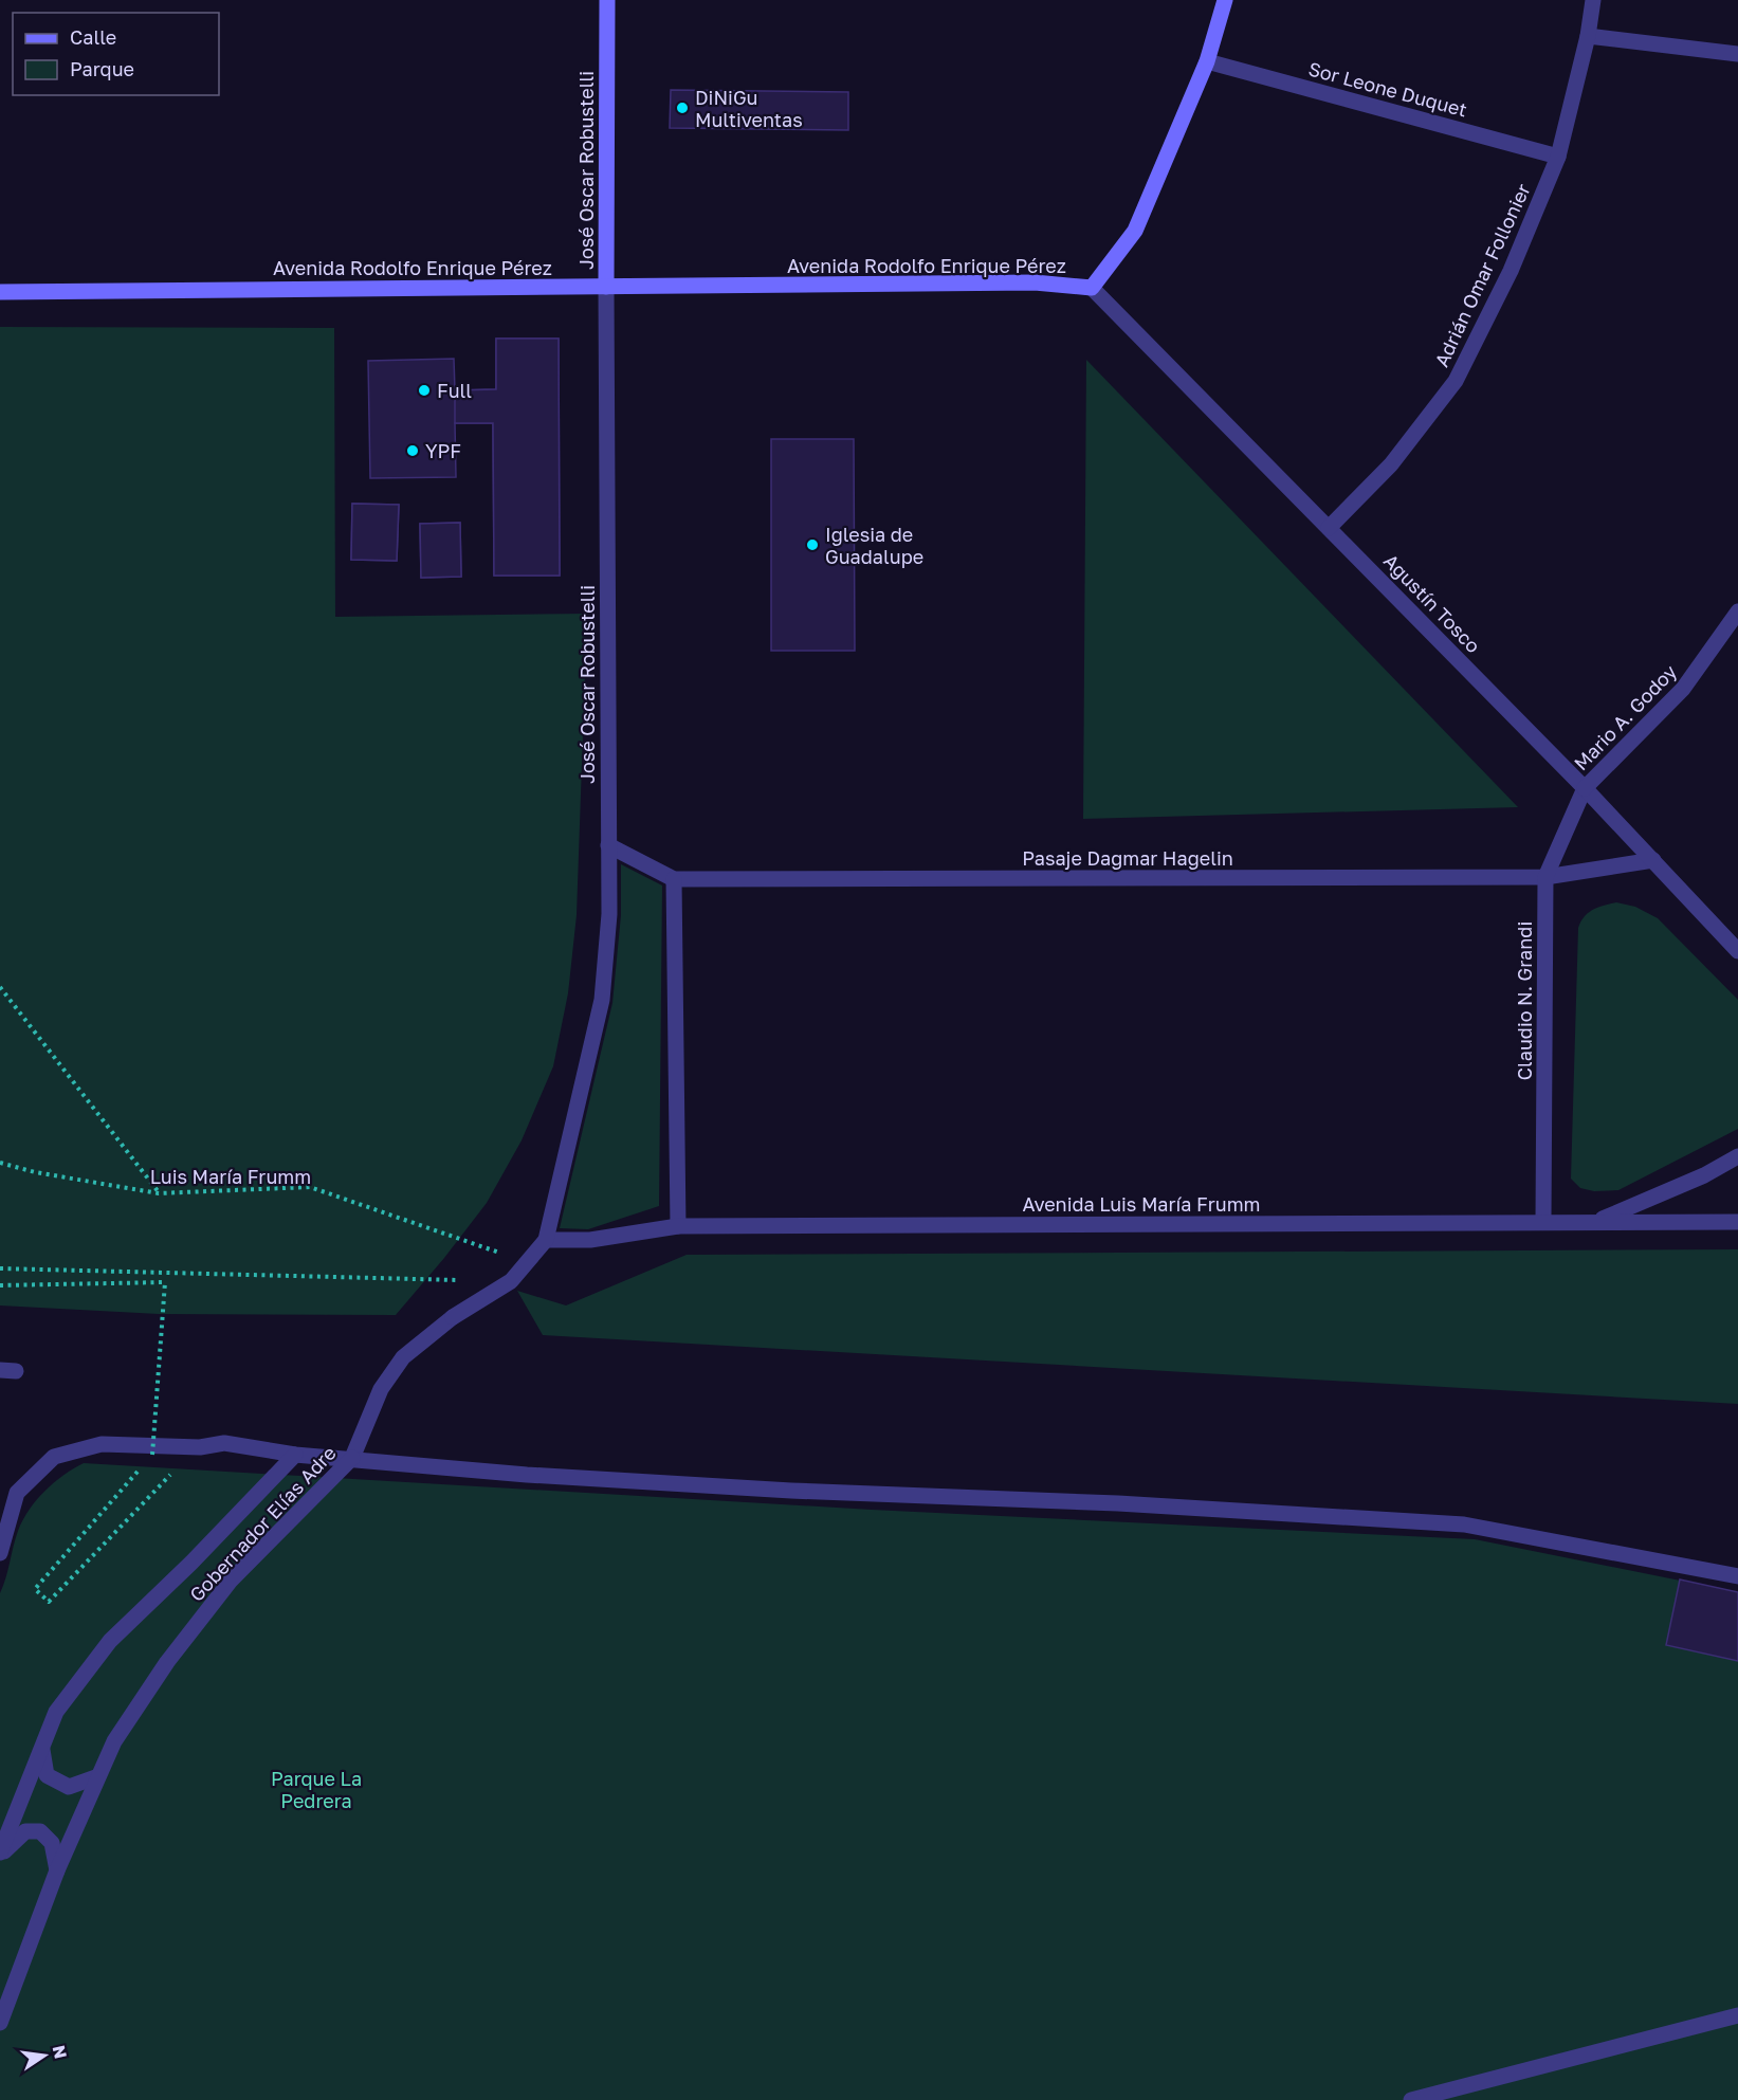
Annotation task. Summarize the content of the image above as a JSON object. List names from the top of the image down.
{
  "streets": {
    "street": [
      "Sor Leone Duquet",
      "José Oscar Robustelli",
      "Avenida Rodolfo Enrique Pérez",
      "Adrián Omar Follonier",
      "Agustín Tosco",
      "Mario A. Godoy",
      "Pasaje Dagmar Hagelin",
      "Claudio N. Grandi",
      "Avenida Luis María Frumm",
      "Gobernador Elías Adre"
    ],
    "path": ["Luis María Frumm"]
  },
  "crossings": [
    ["Sor Leone Duquet", "Adrián Omar Follonier"],
    ["José Oscar Robustelli", "Avenida Rodolfo Enrique Pérez"],
    ["José Oscar Robustelli", "Pasaje Dagmar Hagelin"],
    ["José Oscar Robustelli", "Luis María Frumm"],
    ["José Oscar Robustelli", "Avenida Luis María Frumm"],
    ["José Oscar Robustelli", "Gobernador Elías Adre"],
    ["Avenida Rodolfo Enrique Pérez", "Agustín Tosco"],
    ["Adrián Omar Follonier", "Agustín Tosco"],
    ["Agustín Tosco", "Mario A. Godoy"],
    ["Agustín Tosco", "Pasaje Dagmar Hagelin"],
    ["Agustín Tosco", "Claudio N. Grandi"],
    ["Mario A. Godoy", "Claudio N. Grandi"],
    ["Pasaje Dagmar Hagelin", "Claudio N. Grandi"],
    ["Claudio N. Grandi", "Avenida Luis María Frumm"]
  ],
  "parks": ["Parque La Pedrera"],
  "places": [
    "DiNiGu Multiventas",
    "Full",
    "YPF",
    "Iglesia de Guadalupe"
  ],
  "legend": ["Calle", "Parque"],
  "north": "right"
}
